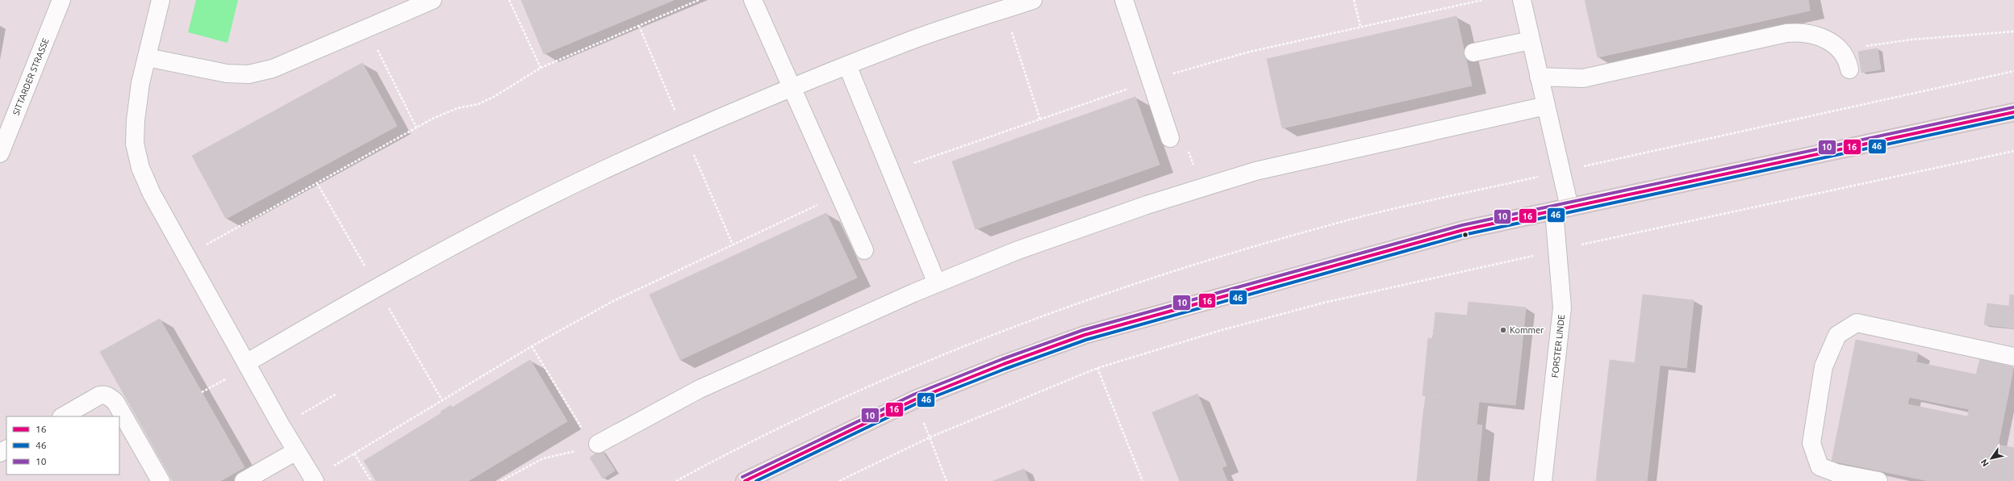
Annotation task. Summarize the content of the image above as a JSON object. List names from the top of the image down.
{
  "streets": {
    "street": ["SITTARDER STRASSE", "FORSTER LINDE"]
  },
  "places": ["Kommer"],
  "lines": ["transit line 10", "transit line 16", "transit line 46"],
  "legend": ["16", "46", "10"],
  "north": "bottom left"
}
